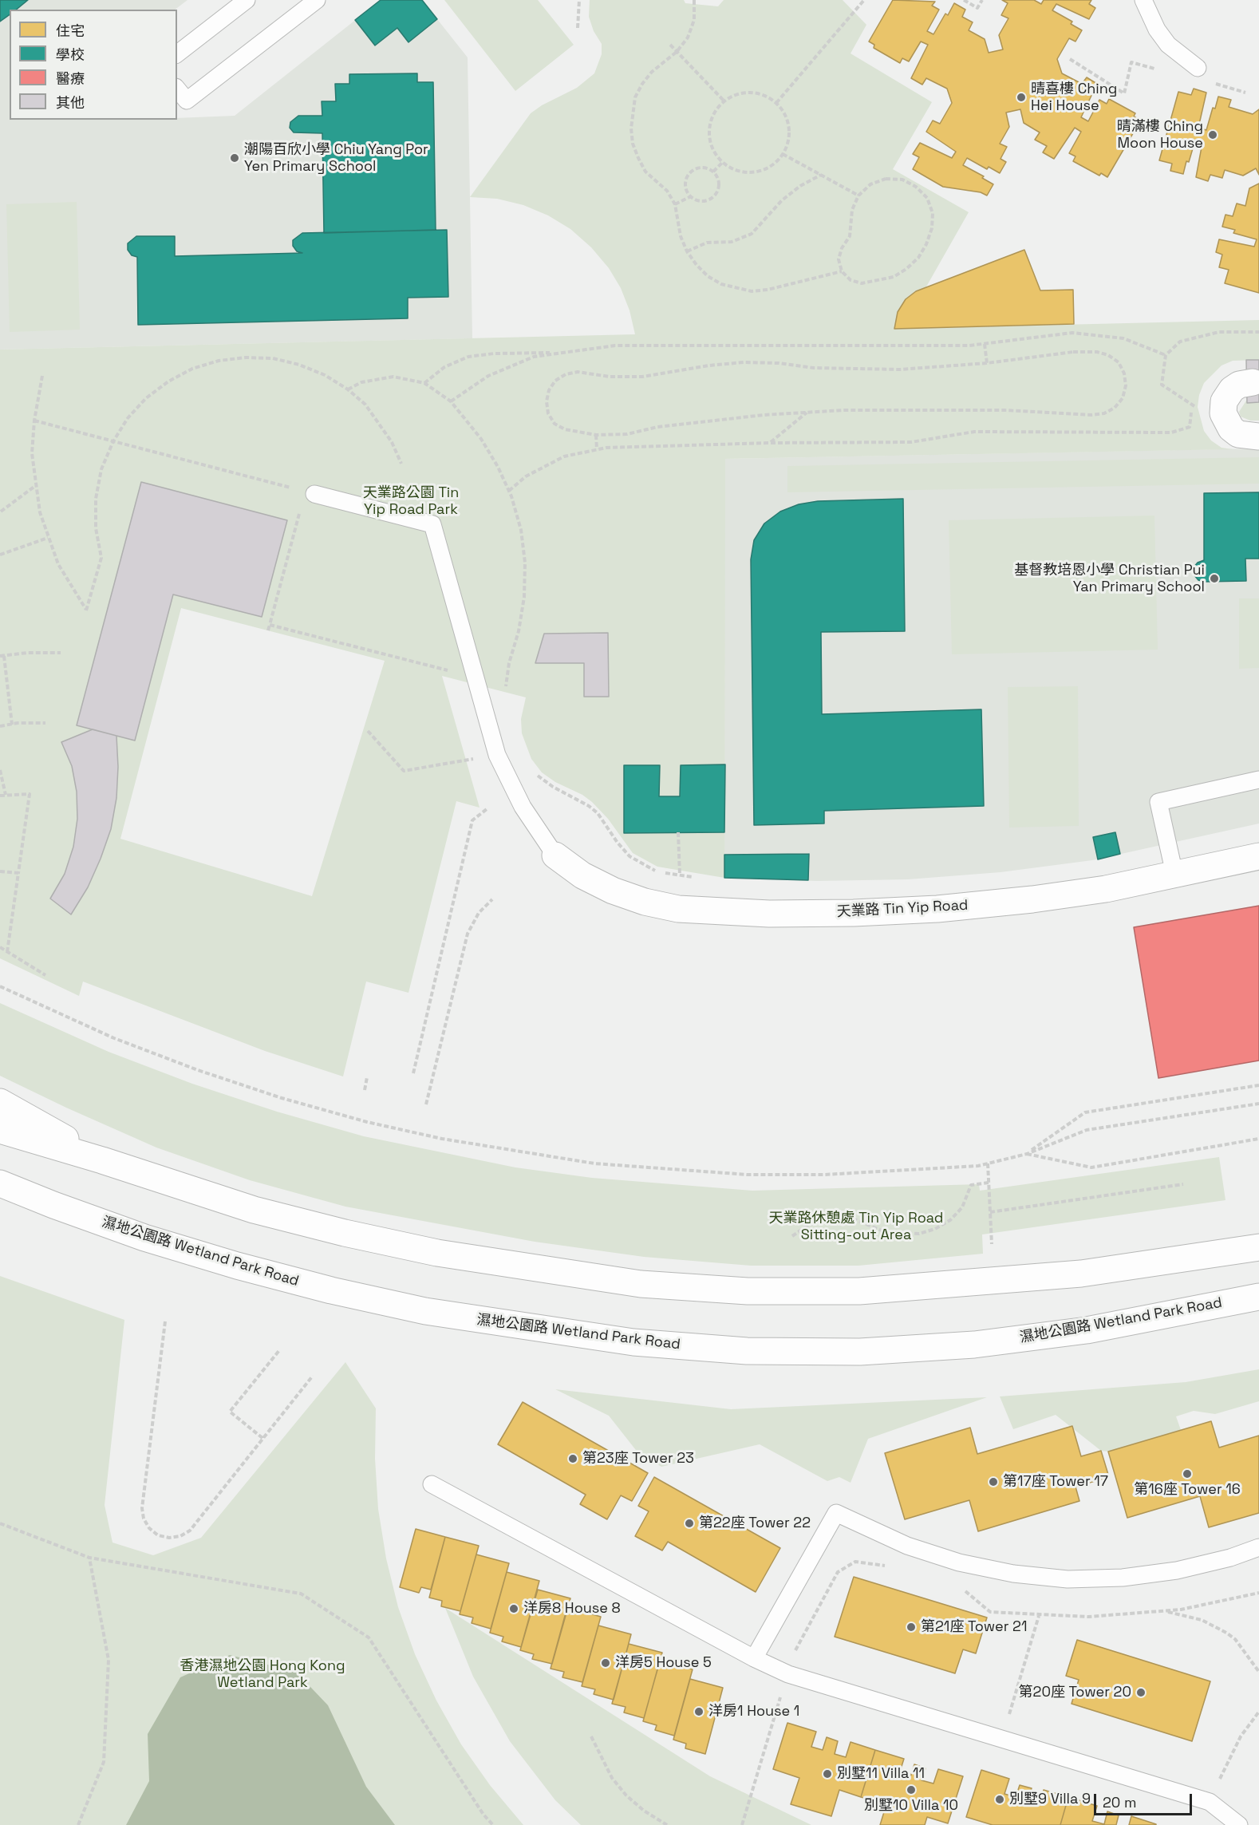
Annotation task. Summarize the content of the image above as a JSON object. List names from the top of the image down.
{
  "streets": {
    "main road": ["天業路 Tin Yip Road", "濕地公園路 Wetland Park Road"]
  },
  "parks": ["天業路公園 Tin Yip Road Park", "天業路休憩處 Tin Yip Road Sitting-out Area", "香港濕地公園 Hong Kong Wetland Park"],
  "places": [
    "晴喜樓 Ching Hei House",
    "晴滿樓 Ching Moon House",
    "潮陽百欣小學 Chiu Yang Por Yen Primary School",
    "基督教培恩小學 Christian Pui Yan Primary School",
    "第23座 Tower 23",
    "第16座 Tower 16",
    "第17座 Tower 17",
    "第22座 Tower 22",
    "洋房8 House 8",
    "第21座 Tower 21",
    "洋房5 House 5",
    "第20座 Tower 20",
    "洋房1 House 1",
    "別墅11 Villa 11",
    "別墅10 Villa 10",
    "別墅9 Villa 9"
  ],
  "legend": [
    "住宅",
    "學校",
    "醫療",
    "其他"
  ],
  "scale_bar": "20 m"
}
